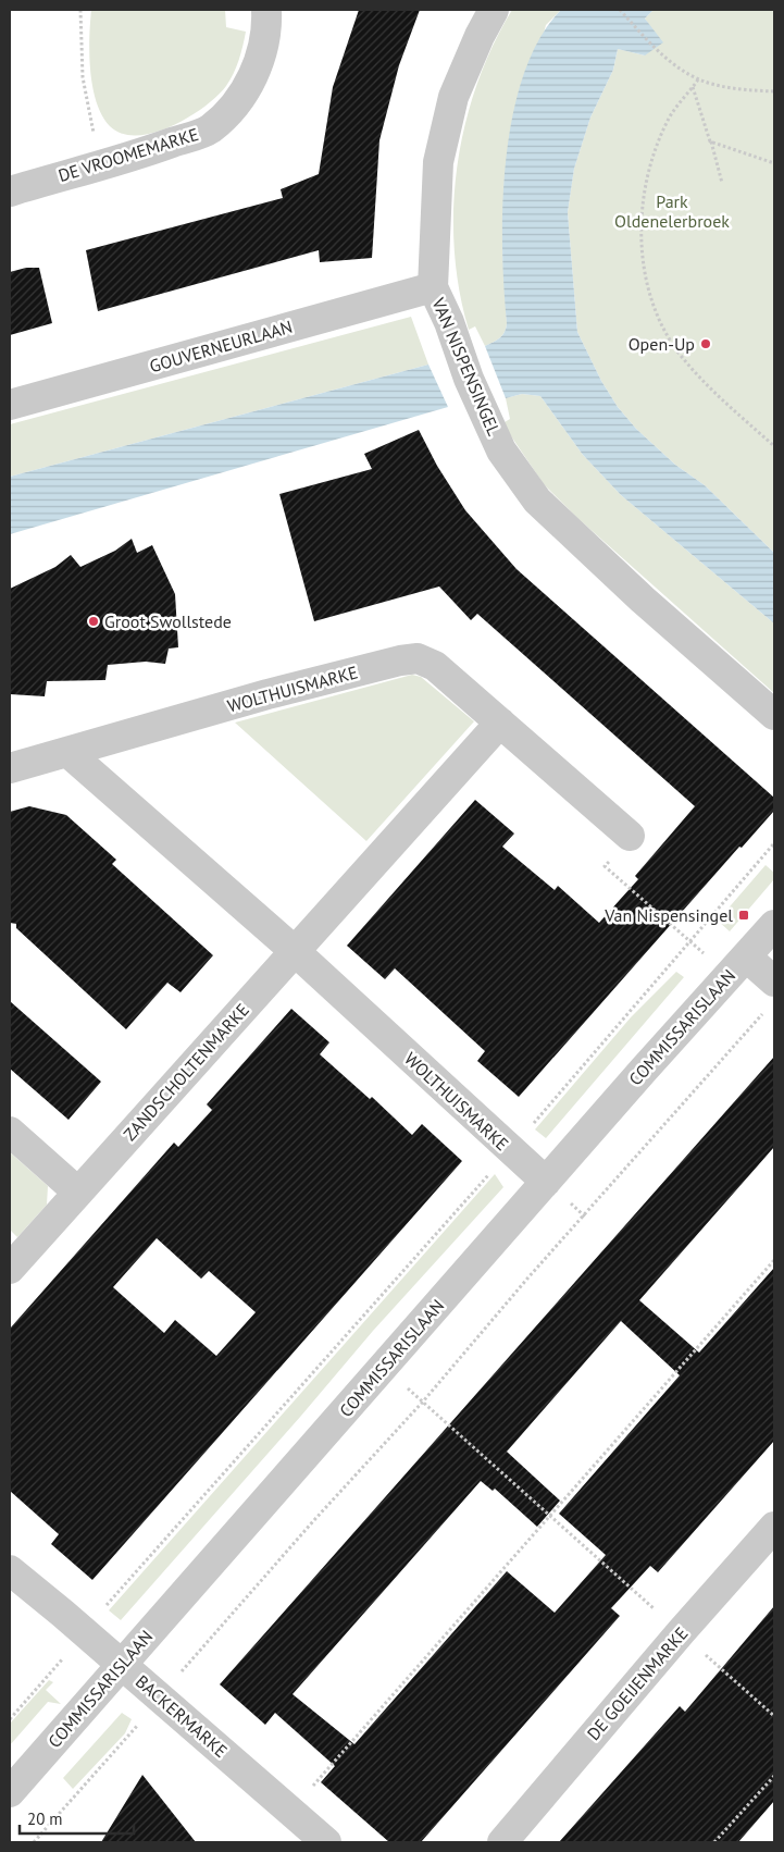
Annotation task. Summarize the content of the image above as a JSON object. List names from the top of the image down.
{
  "streets": {
    "street": [
      "DE VROOMEMARKE",
      "GOUVERNEURLAAN",
      "VAN NISPENSINGEL",
      "WOLTHUISMARKE",
      "COMMISSARISLAAN",
      "ZANDSCHOLTENMARKE",
      "DE GOEIJENMARKE",
      "BACKERMARKE"
    ]
  },
  "crossings": [
    ["GOUVERNEURLAAN", "VAN NISPENSINGEL"],
    ["WOLTHUISMARKE", "COMMISSARISLAAN"],
    ["WOLTHUISMARKE", "ZANDSCHOLTENMARKE"],
    ["COMMISSARISLAAN", "BACKERMARKE"]
  ],
  "parks": ["Park Oldenelerbroek"],
  "places": {
    "other": ["Open-Up", "Groot Swollstede"],
    "transit": ["Van Nispensingel"]
  },
  "scale_bar": "20 m"
}
